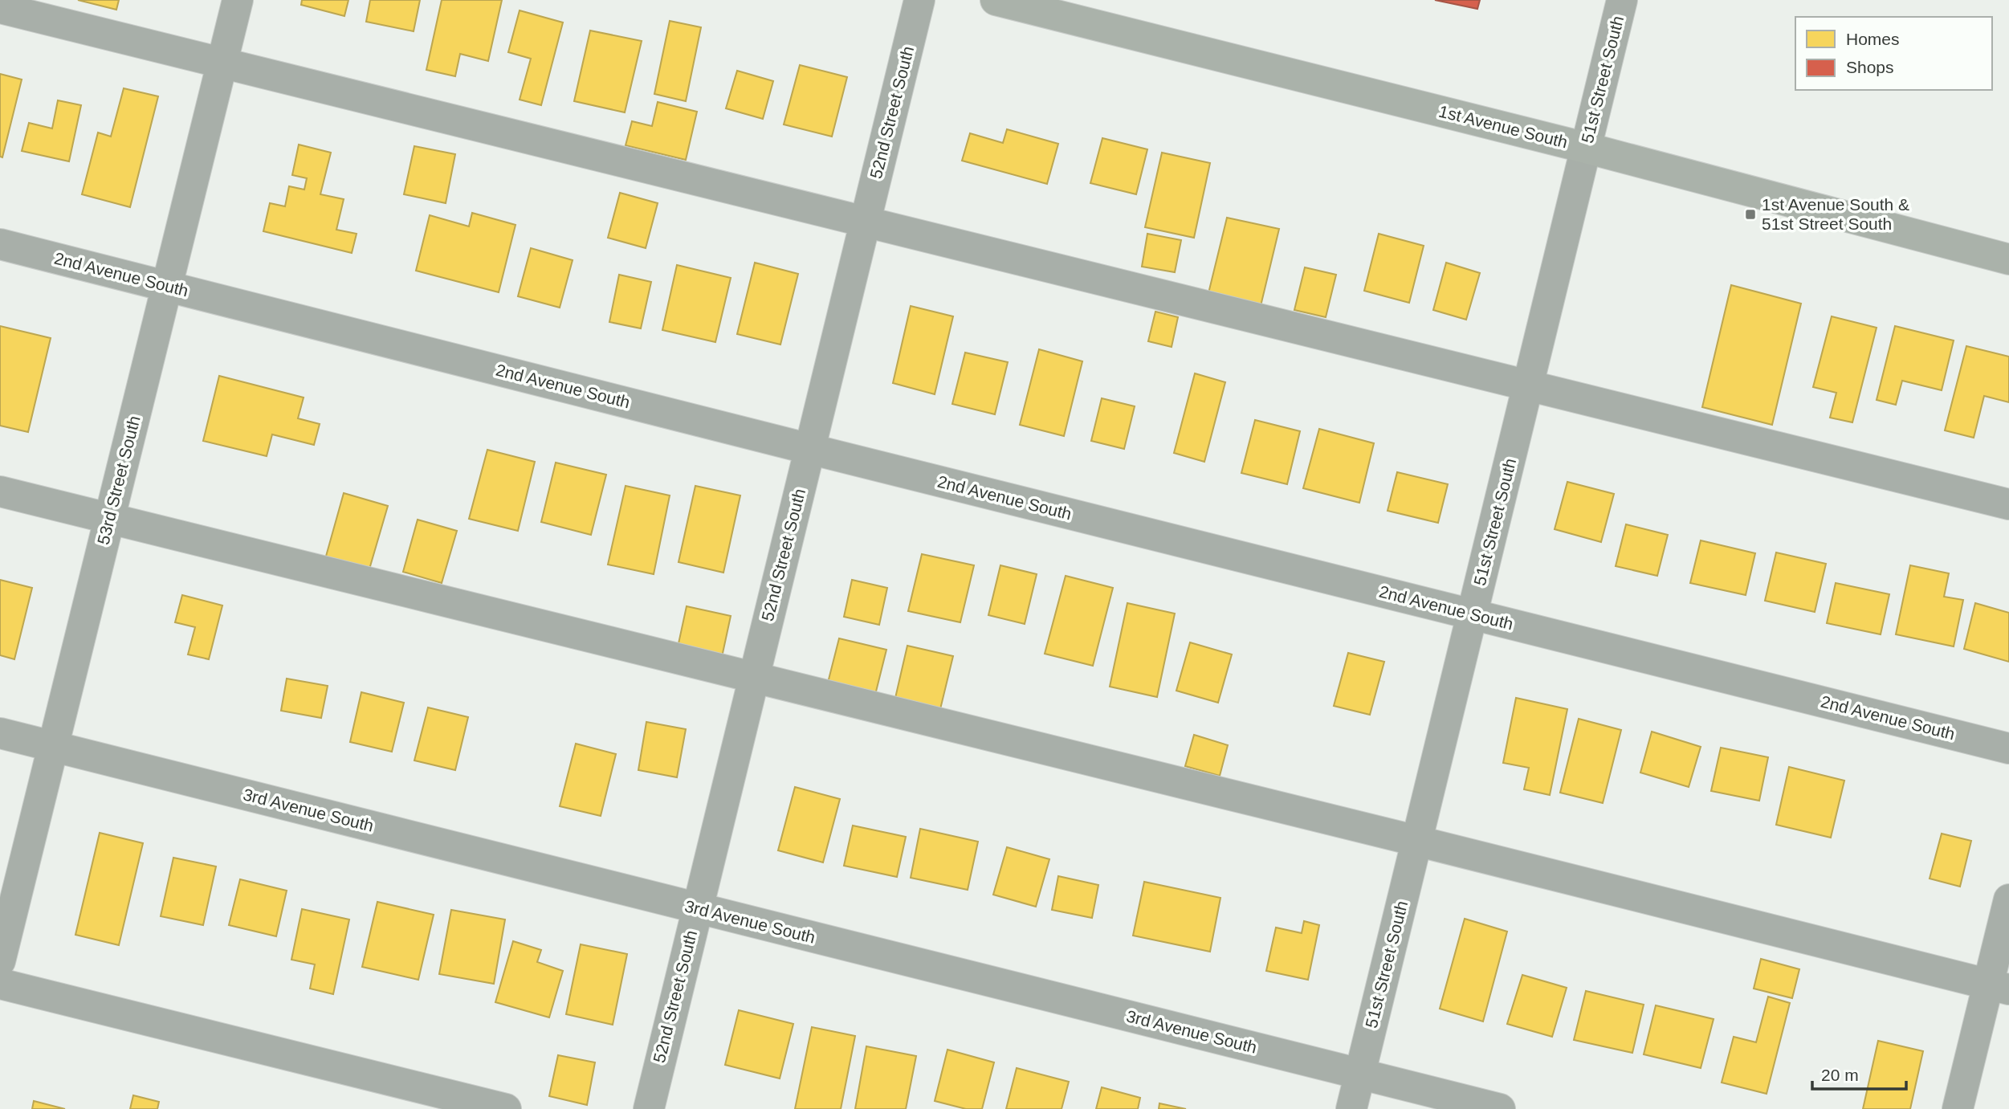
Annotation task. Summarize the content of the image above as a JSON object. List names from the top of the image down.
{
  "streets": {
    "main road": ["1st Avenue South"],
    "street": [
      "51st Street South",
      "52nd Street South",
      "2nd Avenue South",
      "53rd Street South",
      "3rd Avenue South"
    ]
  },
  "crossings": [
    ["51st Street South", "1st Avenue South"],
    ["51st Street South", "2nd Avenue South"],
    ["51st Street South", "3rd Avenue South"],
    ["52nd Street South", "2nd Avenue South"],
    ["52nd Street South", "3rd Avenue South"],
    ["2nd Avenue South", "53rd Street South"],
    ["53rd Street South", "3rd Avenue South"]
  ],
  "places": {
    "transit": ["1st Avenue South & 51st Street South"]
  },
  "legend": ["Homes", "Shops"],
  "scale_bar": "20 m"
}
